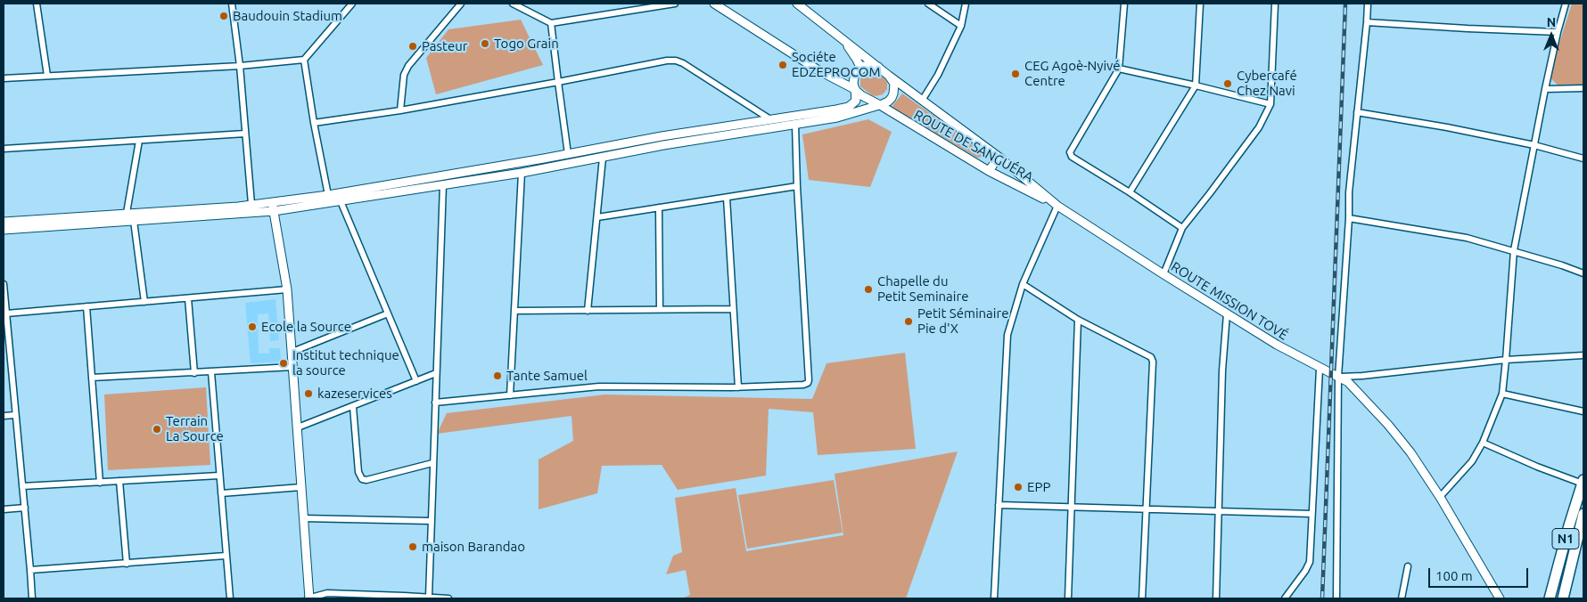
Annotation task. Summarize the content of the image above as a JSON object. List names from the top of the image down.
{
  "streets": {
    "highway": ["N1"],
    "street": ["ROUTE DE SANGUÉRA", "ROUTE MISSION TOVÉ"]
  },
  "crossings": [
    ["ROUTE DE SANGUÉRA", "ROUTE MISSION TOVÉ"]
  ],
  "places": [
    "Baudouin Stadium",
    "Togo Grain",
    "Pasteur",
    "Sociéte EDZEPROCOM",
    "CEG Agoè-Nyivé Centre",
    "Cybercafé Chez Navi",
    "Chapelle du Petit Seminaire",
    "Petit Séminaire Pie d'X",
    "Ecole la Source",
    "Institut technique la source",
    "Tante Samuel",
    "kazeservices",
    "Terrain La Source",
    "EPP",
    "maison Barandao"
  ],
  "scale_bar": "100 m",
  "north": "top"
}
